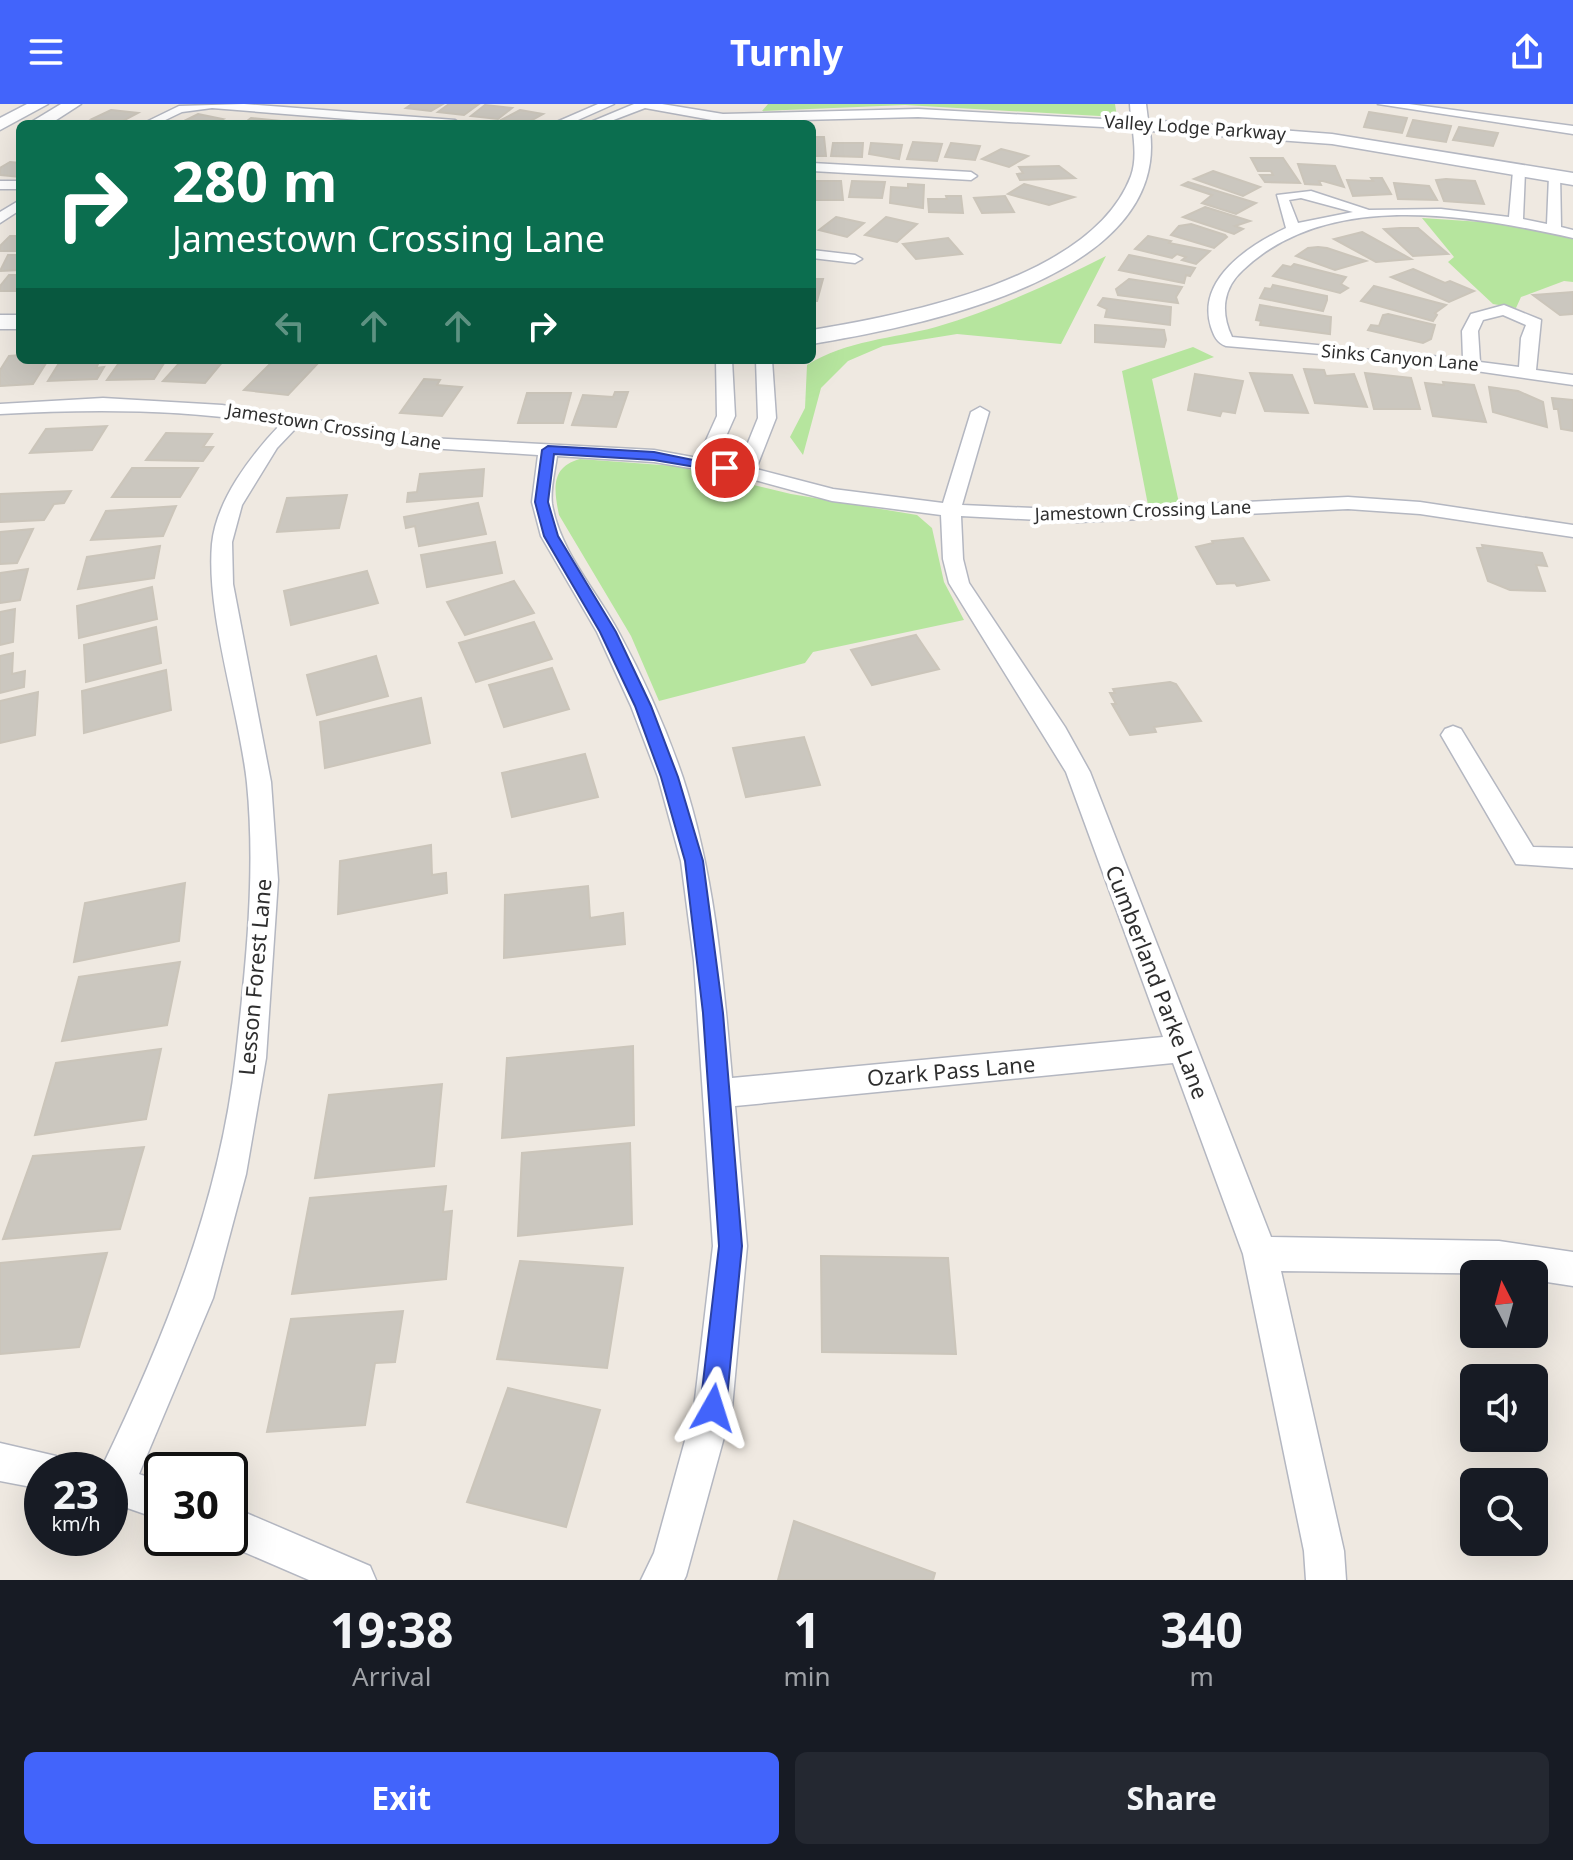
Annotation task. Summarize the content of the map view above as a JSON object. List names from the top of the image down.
{
  "streets": {
    "street": [
      "Valley Lodge Parkway",
      "Sinks Canyon Lane",
      "Jamestown Crossing Lane",
      "Lesson Forest Lane",
      "Cumberland Parke Lane",
      "Ozark Pass Lane"
    ]
  },
  "crossings": [
    ["Jamestown Crossing Lane", "Lesson Forest Lane"],
    ["Jamestown Crossing Lane", "Cumberland Parke Lane"],
    ["Cumberland Parke Lane", "Ozark Pass Lane"]
  ],
  "north": "top",
  "page": {
    "header": "Turnly",
    "turn": ["280 m", "Jamestown Crossing Lane"],
    "speed": "23 km/h",
    "limit": "30",
    "eta": [
      "19:38",
      "Arrival",
      "1",
      "min",
      "340",
      "m"
    ],
    "buttons": ["Exit", "Share"]
  }
}
